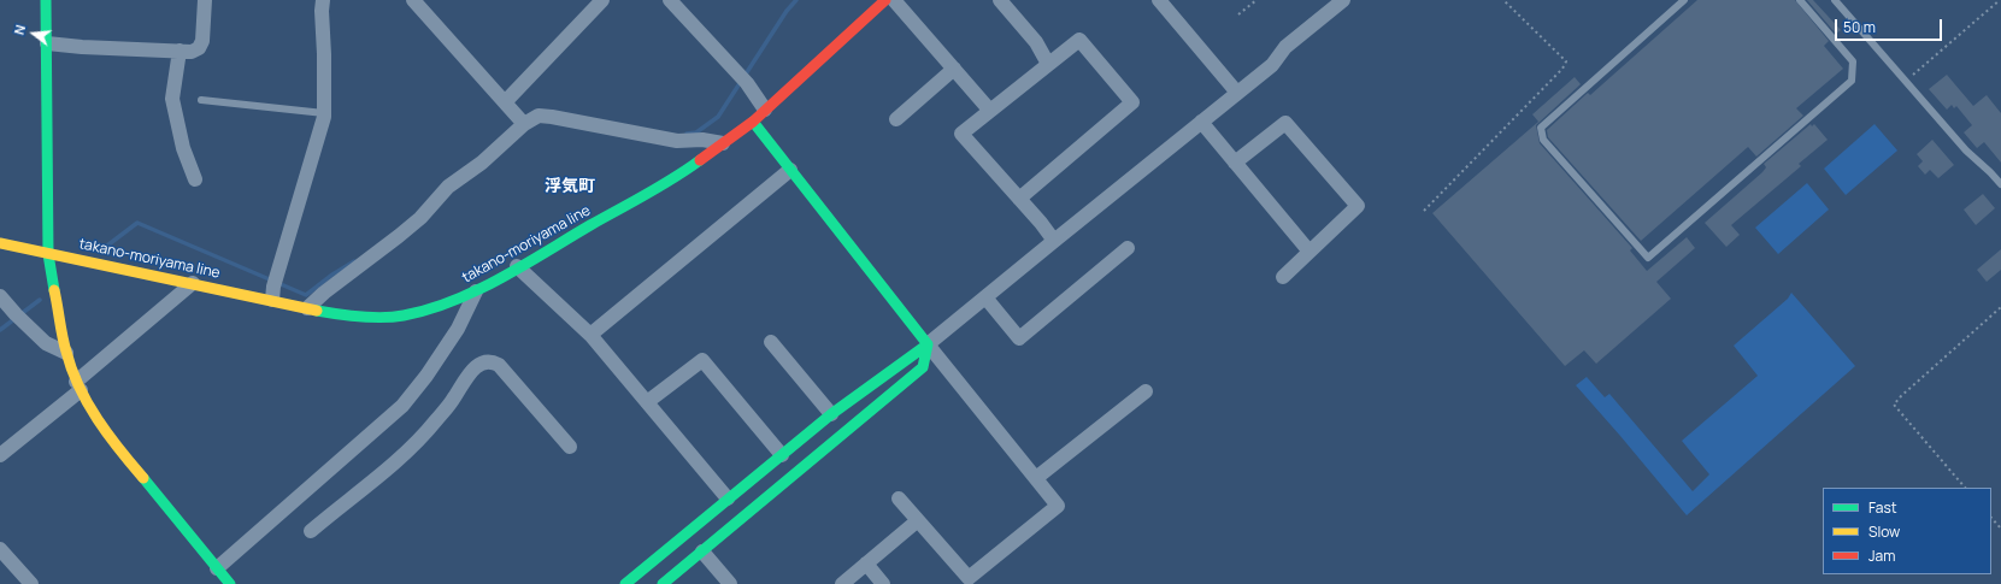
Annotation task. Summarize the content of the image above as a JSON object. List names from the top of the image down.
{
  "streets": {
    "street": ["takano-moriyama line"]
  },
  "districts": ["浮気町"],
  "legend": ["Fast", "Slow", "Jam"],
  "scale_bar": "50 m",
  "north": "left"
}
